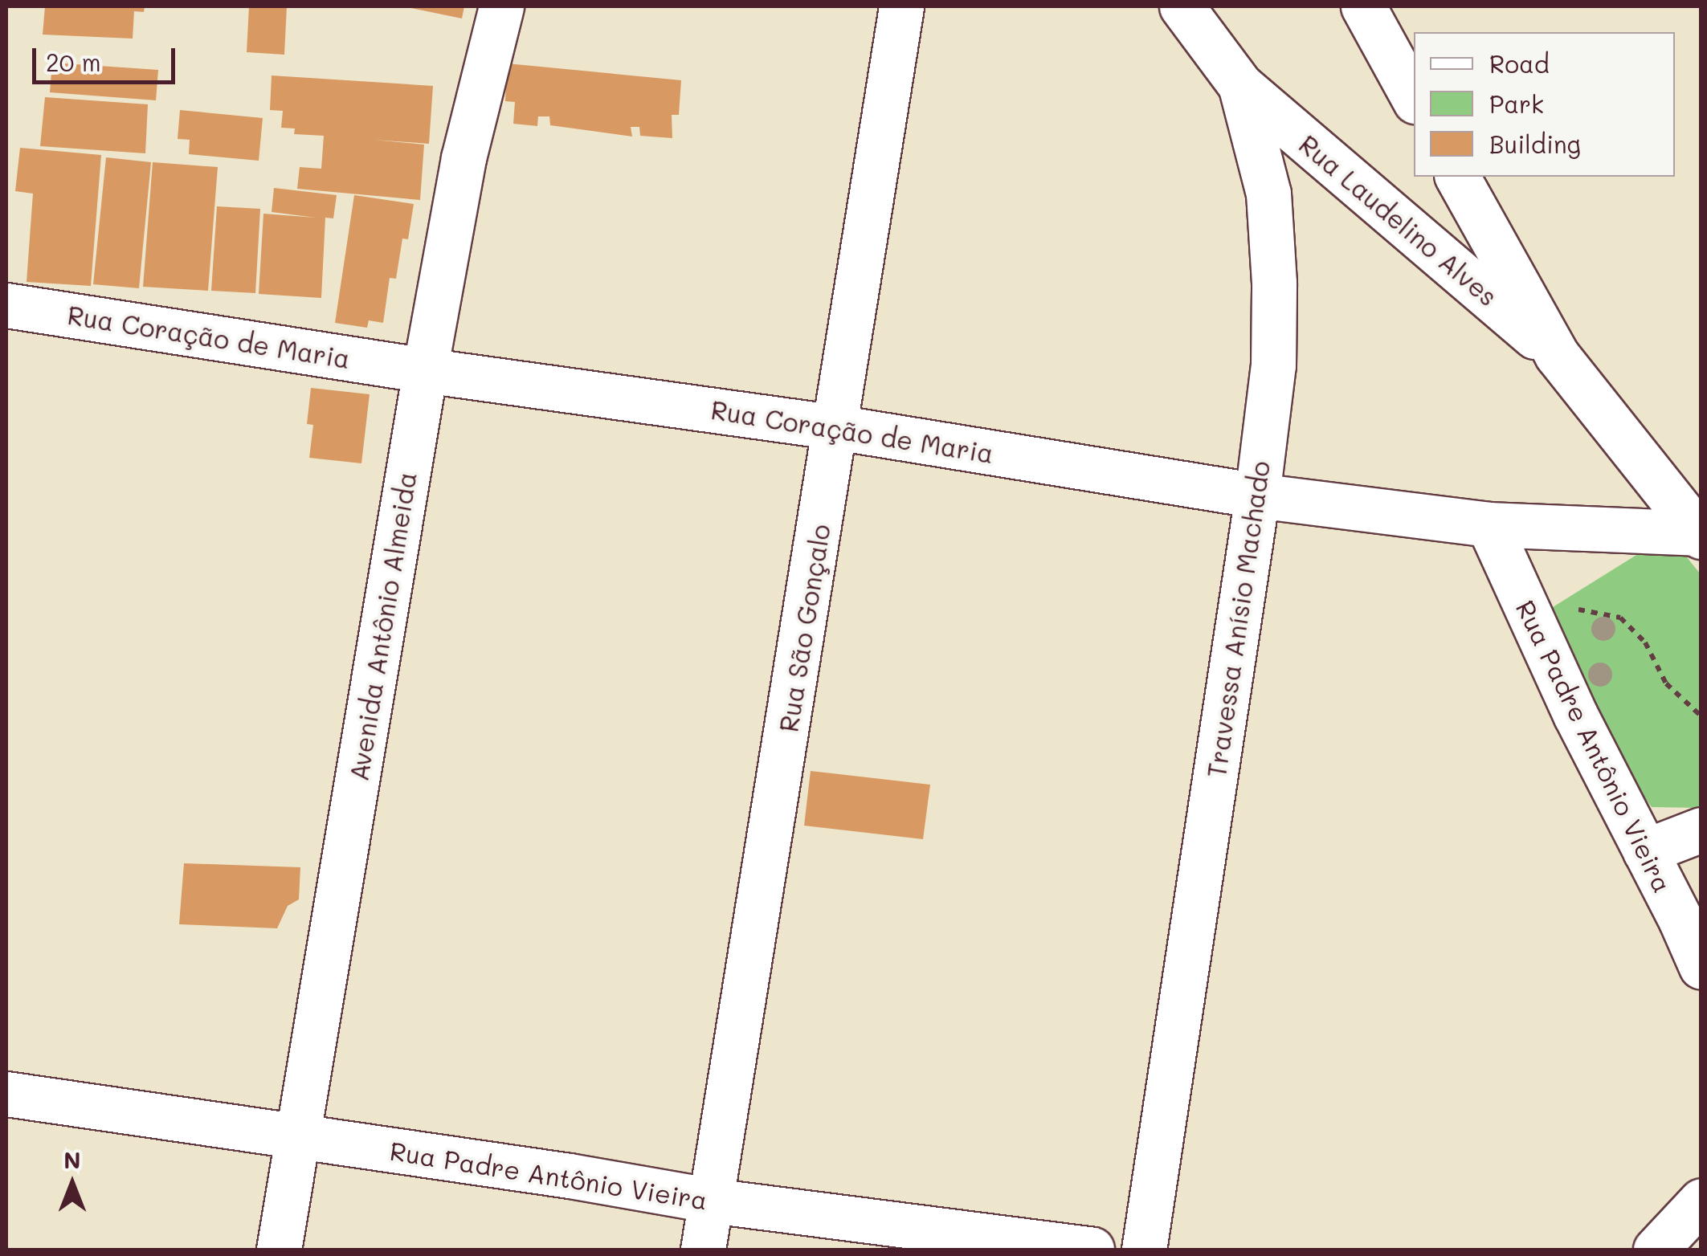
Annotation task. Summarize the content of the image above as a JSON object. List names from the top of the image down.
{
  "streets": {
    "street": [
      "Rua Laudelino Alves",
      "Rua Coração de Maria",
      "Travessa Anísio Machado",
      "Avenida Antônio Almeida",
      "Rua São Gonçalo",
      "Rua Padre Antônio Vieira"
    ]
  },
  "crossings": [
    ["Rua Laudelino Alves", "Rua Coração de Maria"],
    ["Rua Laudelino Alves", "Travessa Anísio Machado"],
    ["Rua Coração de Maria", "Travessa Anísio Machado"],
    ["Rua Coração de Maria", "Avenida Antônio Almeida"],
    ["Rua Coração de Maria", "Rua São Gonçalo"],
    ["Rua Coração de Maria", "Rua Padre Antônio Vieira"],
    ["Avenida Antônio Almeida", "Rua Padre Antônio Vieira"],
    ["Rua São Gonçalo", "Rua Padre Antônio Vieira"]
  ],
  "legend": ["Road", "Park", "Building"],
  "scale_bar": "20 m",
  "north": "top"
}
